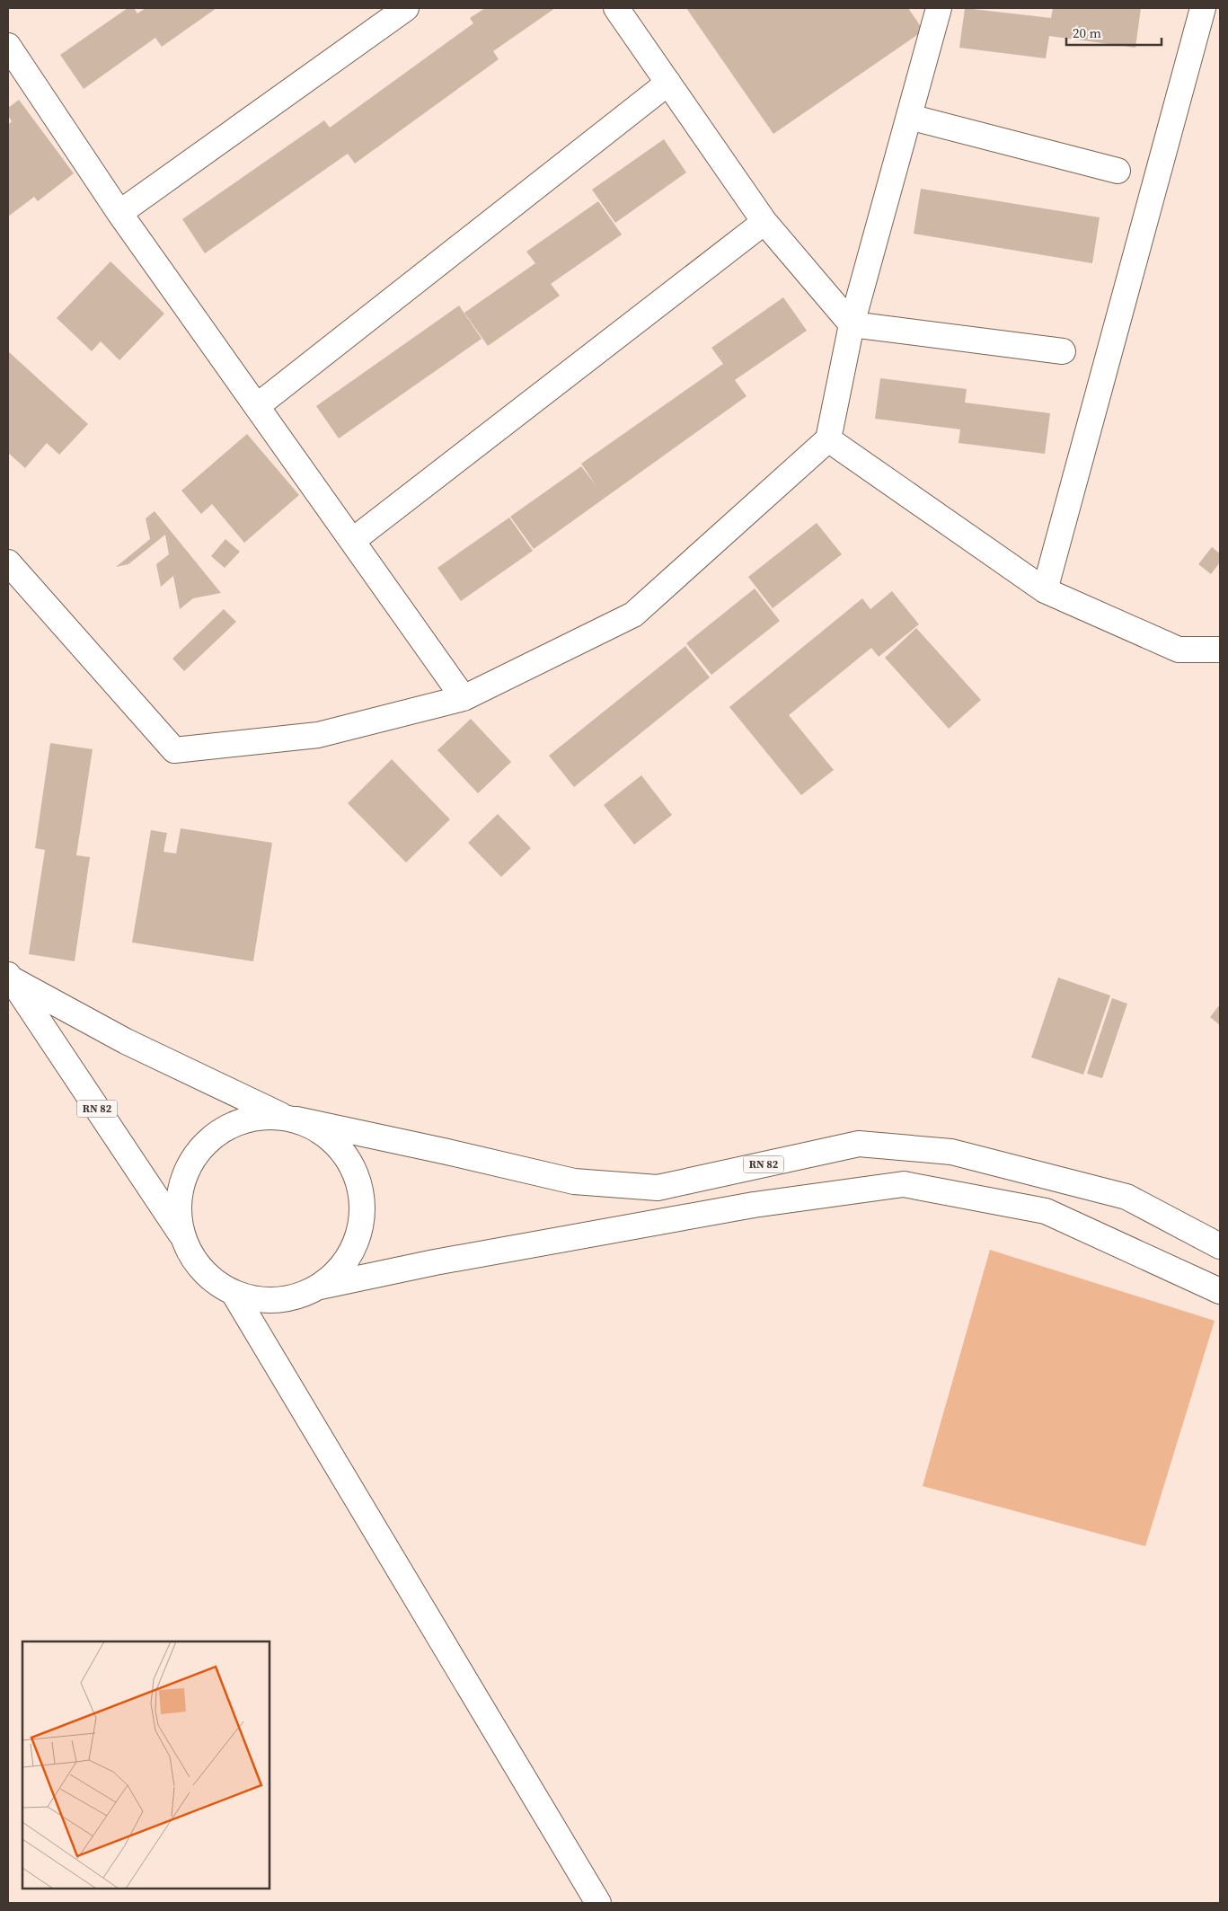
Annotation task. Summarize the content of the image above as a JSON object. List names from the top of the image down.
{
  "streets": {
    "street": ["RN 82"]
  },
  "scale_bar": "20 m"
}
